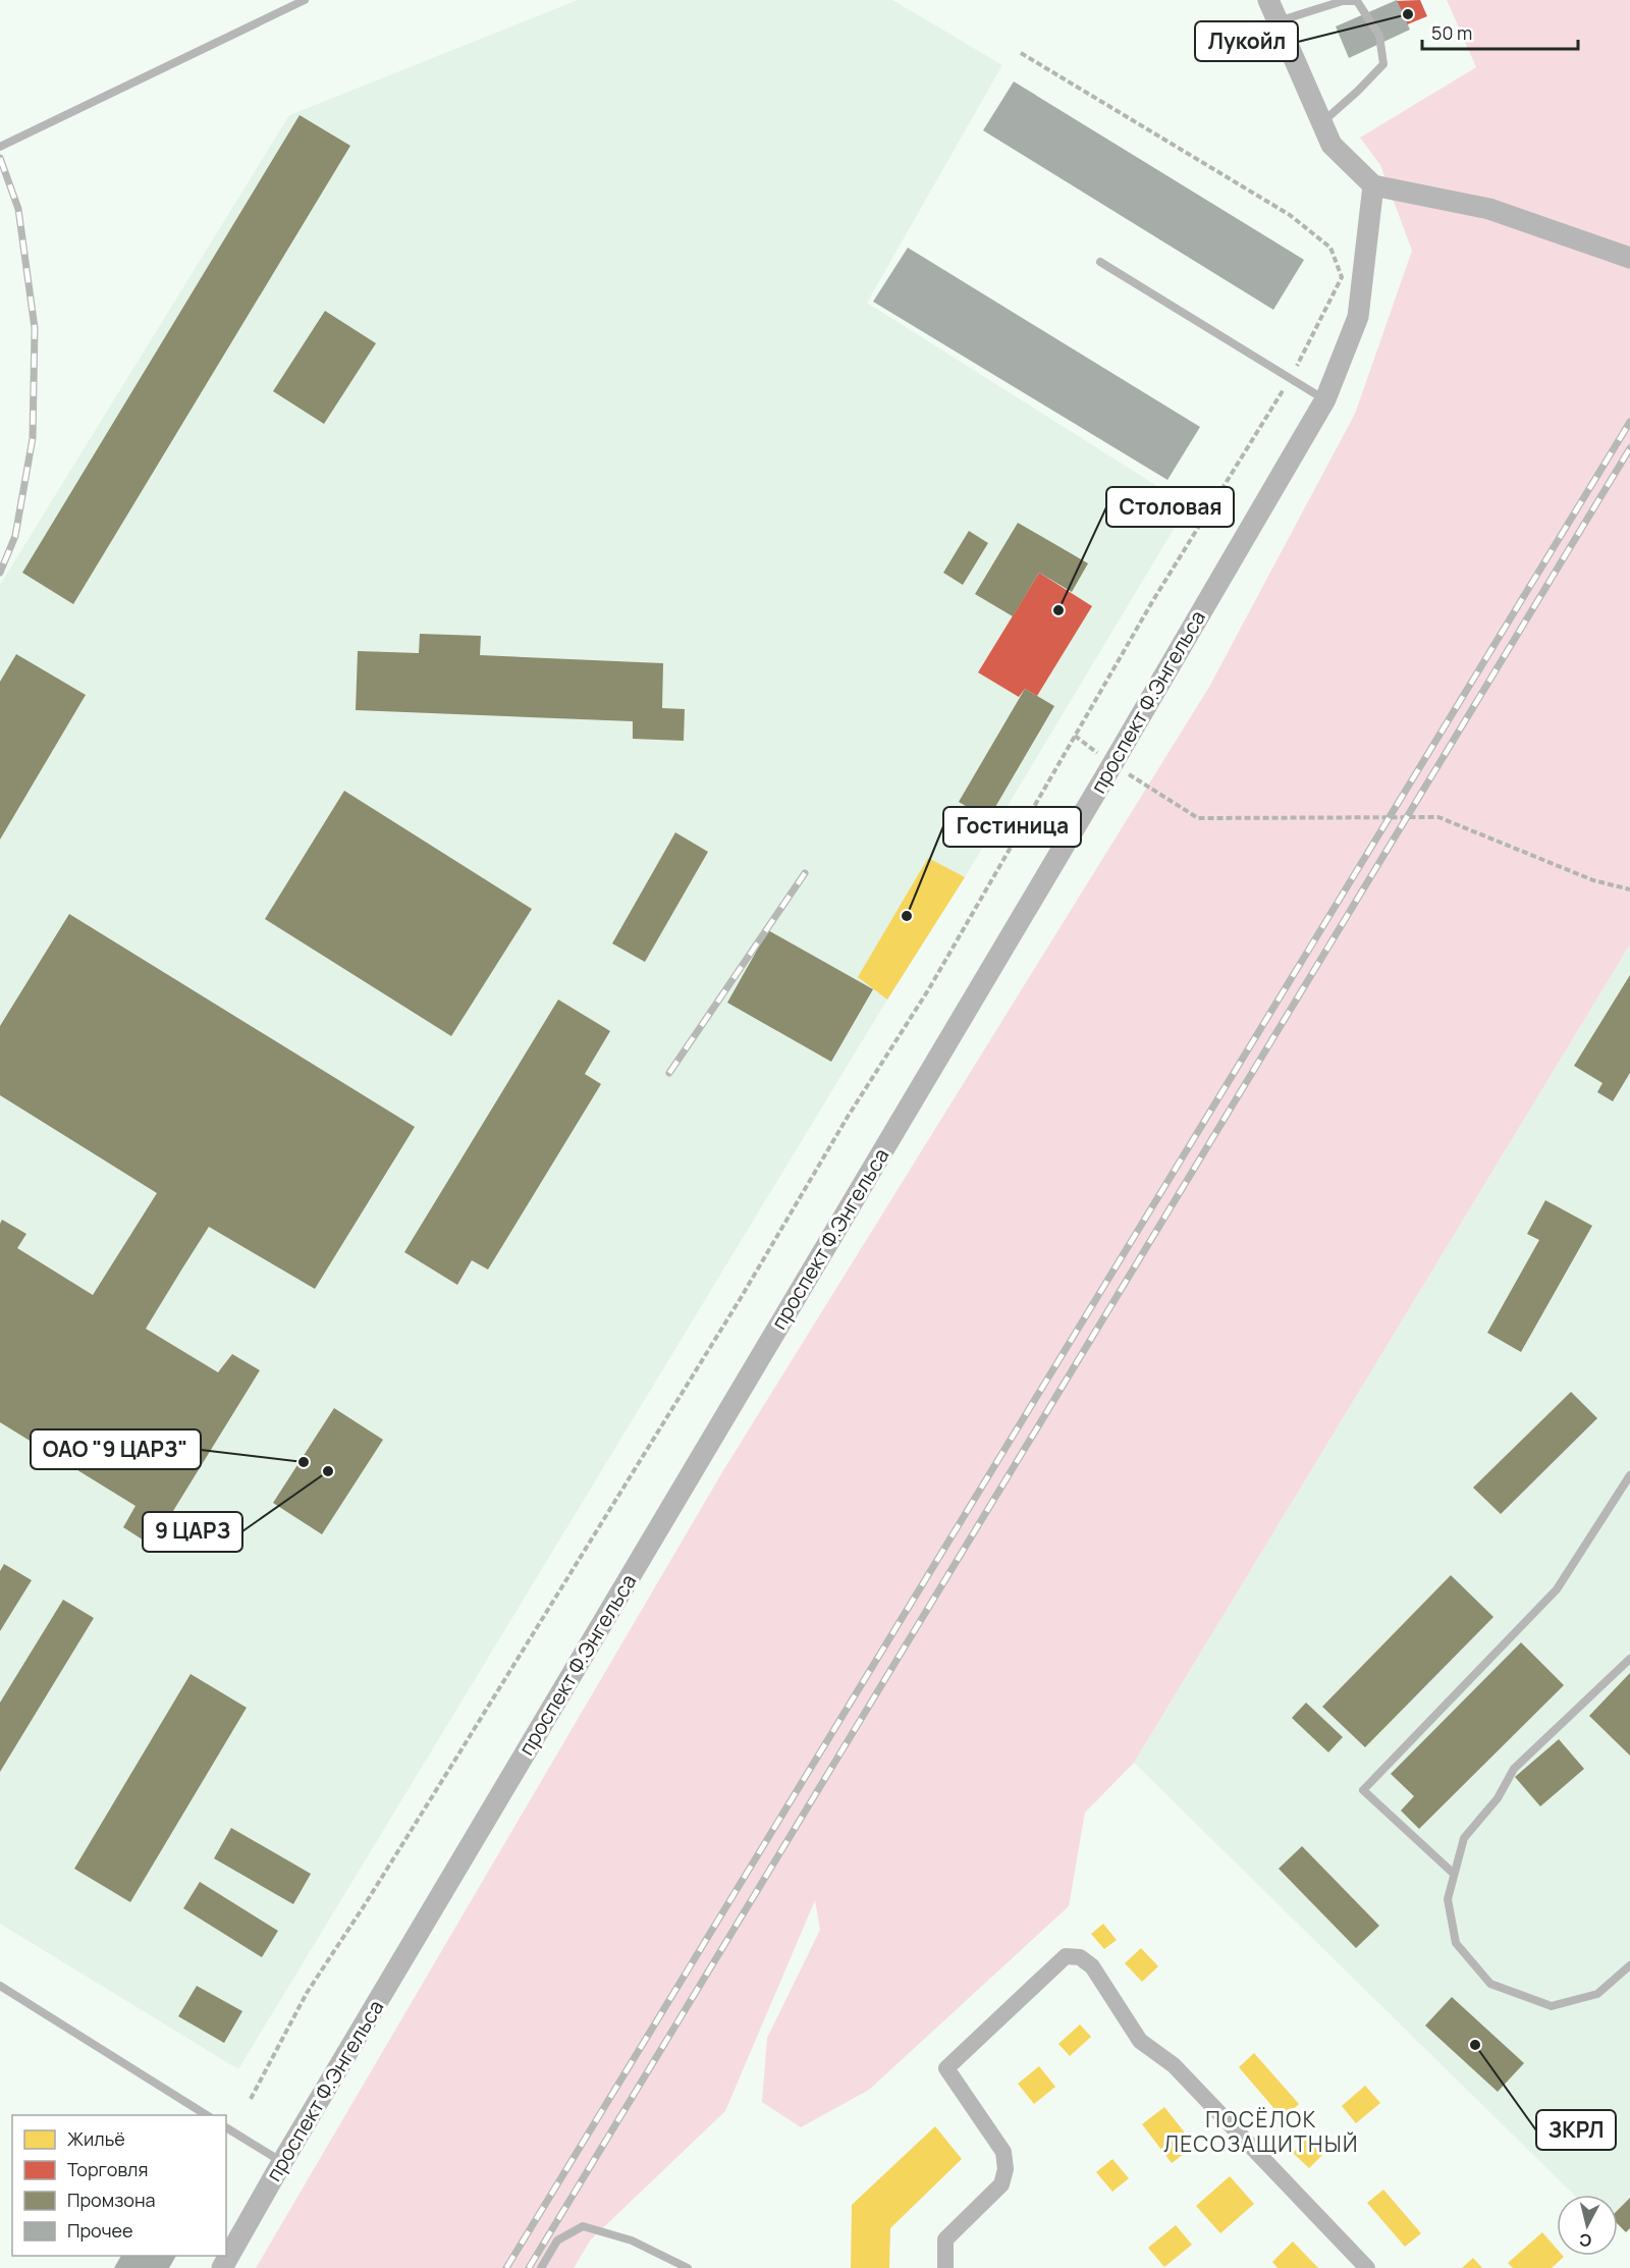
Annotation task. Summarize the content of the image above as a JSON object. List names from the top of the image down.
{
  "streets": {
    "street": ["проспект Ф.Энгельса"]
  },
  "districts": ["ПОСЁЛОК ЛЕСОЗАЩИТНЫЙ"],
  "places": [
    "Лукойл",
    "Столовая",
    "Гостиница",
    "ОАО \"9 ЦАРЗ\"",
    "9 ЦАРЗ",
    "ЗКРЛ"
  ],
  "legend": [
    "Жильё",
    "Торговля",
    "Промзона",
    "Прочее"
  ],
  "scale_bar": "50 m",
  "north": "bottom"
}
